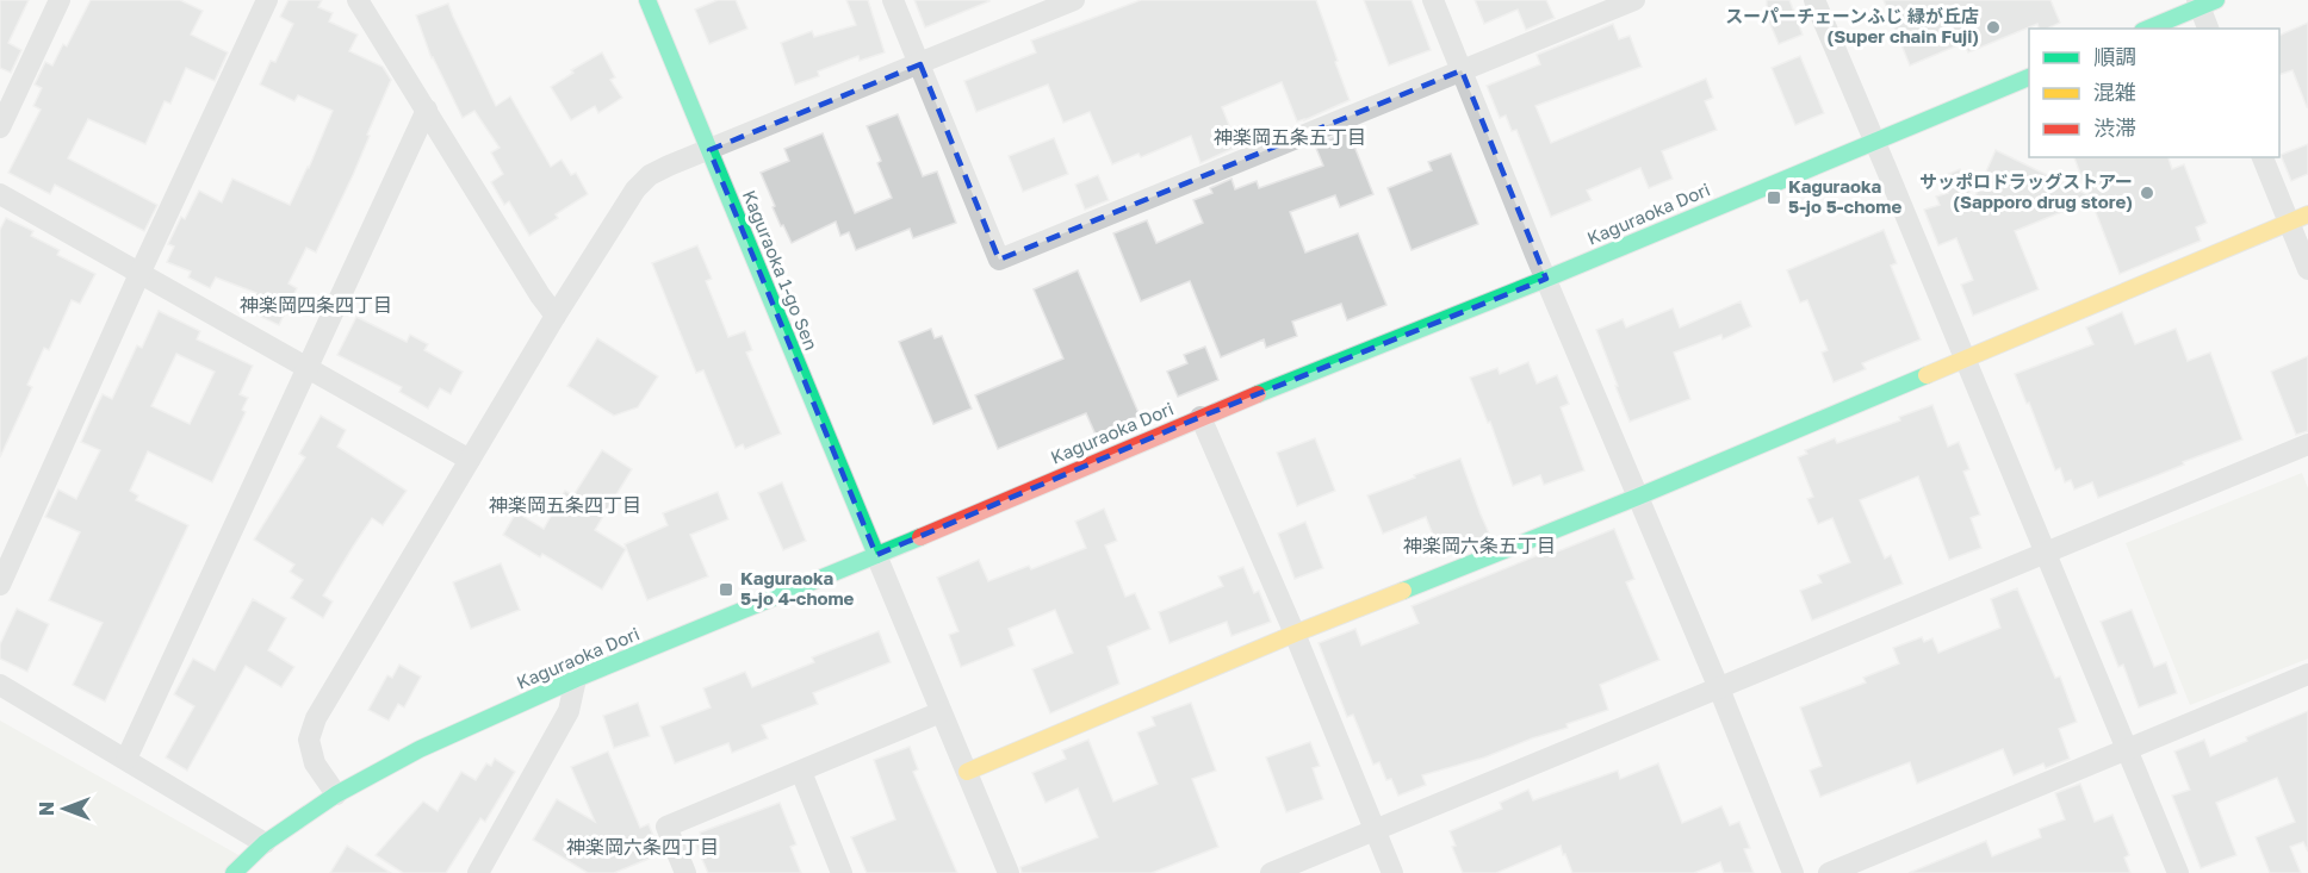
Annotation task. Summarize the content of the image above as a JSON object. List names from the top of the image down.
{
  "streets": {
    "street": ["Kaguraoka Dori", "Kaguraoka 1-go Sen"]
  },
  "crossings": [
    ["Kaguraoka Dori", "Kaguraoka 1-go Sen"]
  ],
  "districts": [
    "神楽岡五条五丁目",
    "神楽岡四条四丁目",
    "神楽岡五条四丁目",
    "神楽岡六条五丁目",
    "神楽岡六条四丁目"
  ],
  "places": {
    "other": ["スーパーチェーンふじ 緑が丘店 (Super chain Fuji)", "サッポロドラッグストアー (Sapporo drug store)"],
    "transit": ["Kaguraoka 5-jo 5-chome", "Kaguraoka 5-jo 4-chome"]
  },
  "legend": ["順調", "混雑", "渋滞"],
  "north": "left"
}
